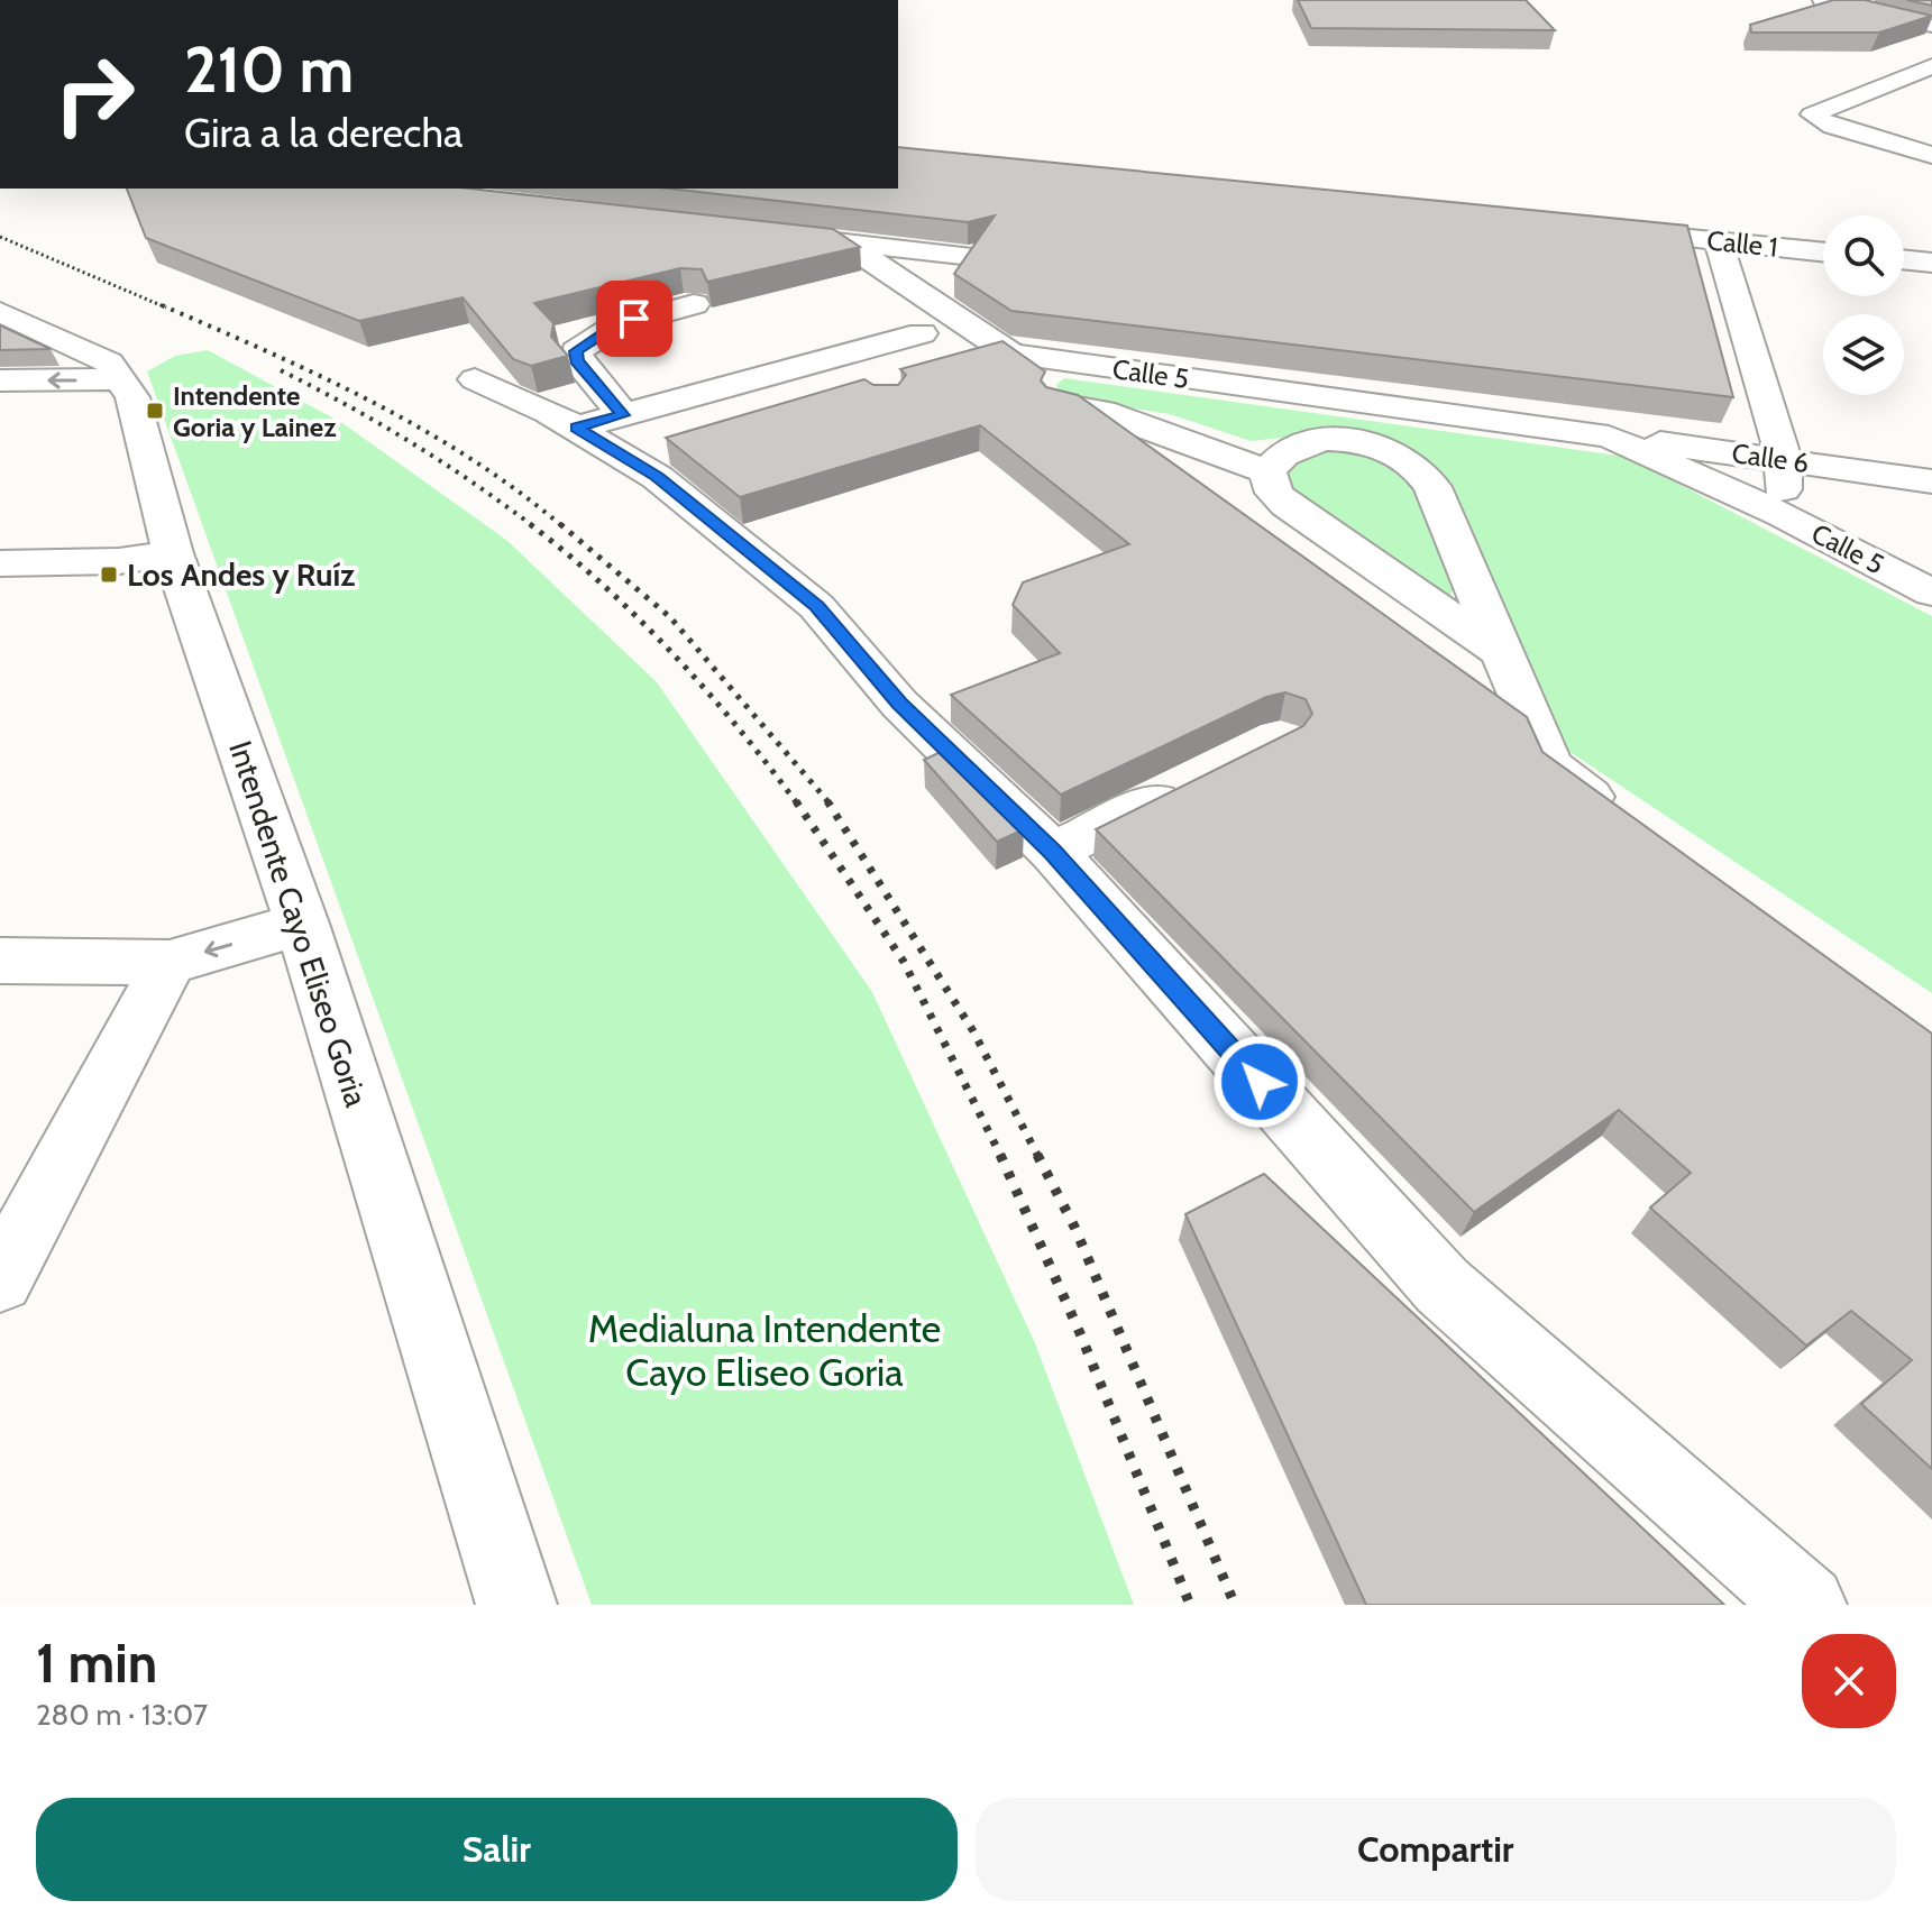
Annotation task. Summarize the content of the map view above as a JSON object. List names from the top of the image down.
{
  "streets": {
    "street": [
      "Calle 1",
      "Calle 5",
      "Calle 6",
      "Intendente Cayo Eliseo Goria"
    ]
  },
  "crossings": [
    ["Calle 5", "Calle 6"]
  ],
  "parks": ["Medialuna Intendente Cayo Eliseo Goria"],
  "places": {
    "transit": ["Intendente Goria y Lainez", "Los Andes y Ruíz"]
  },
  "page": {
    "turn": ["210 m", "Gira a la derecha"],
    "heading": ["1 min", "280 m · 13:07"],
    "buttons": ["Salir", "Compartir"]
  }
}
